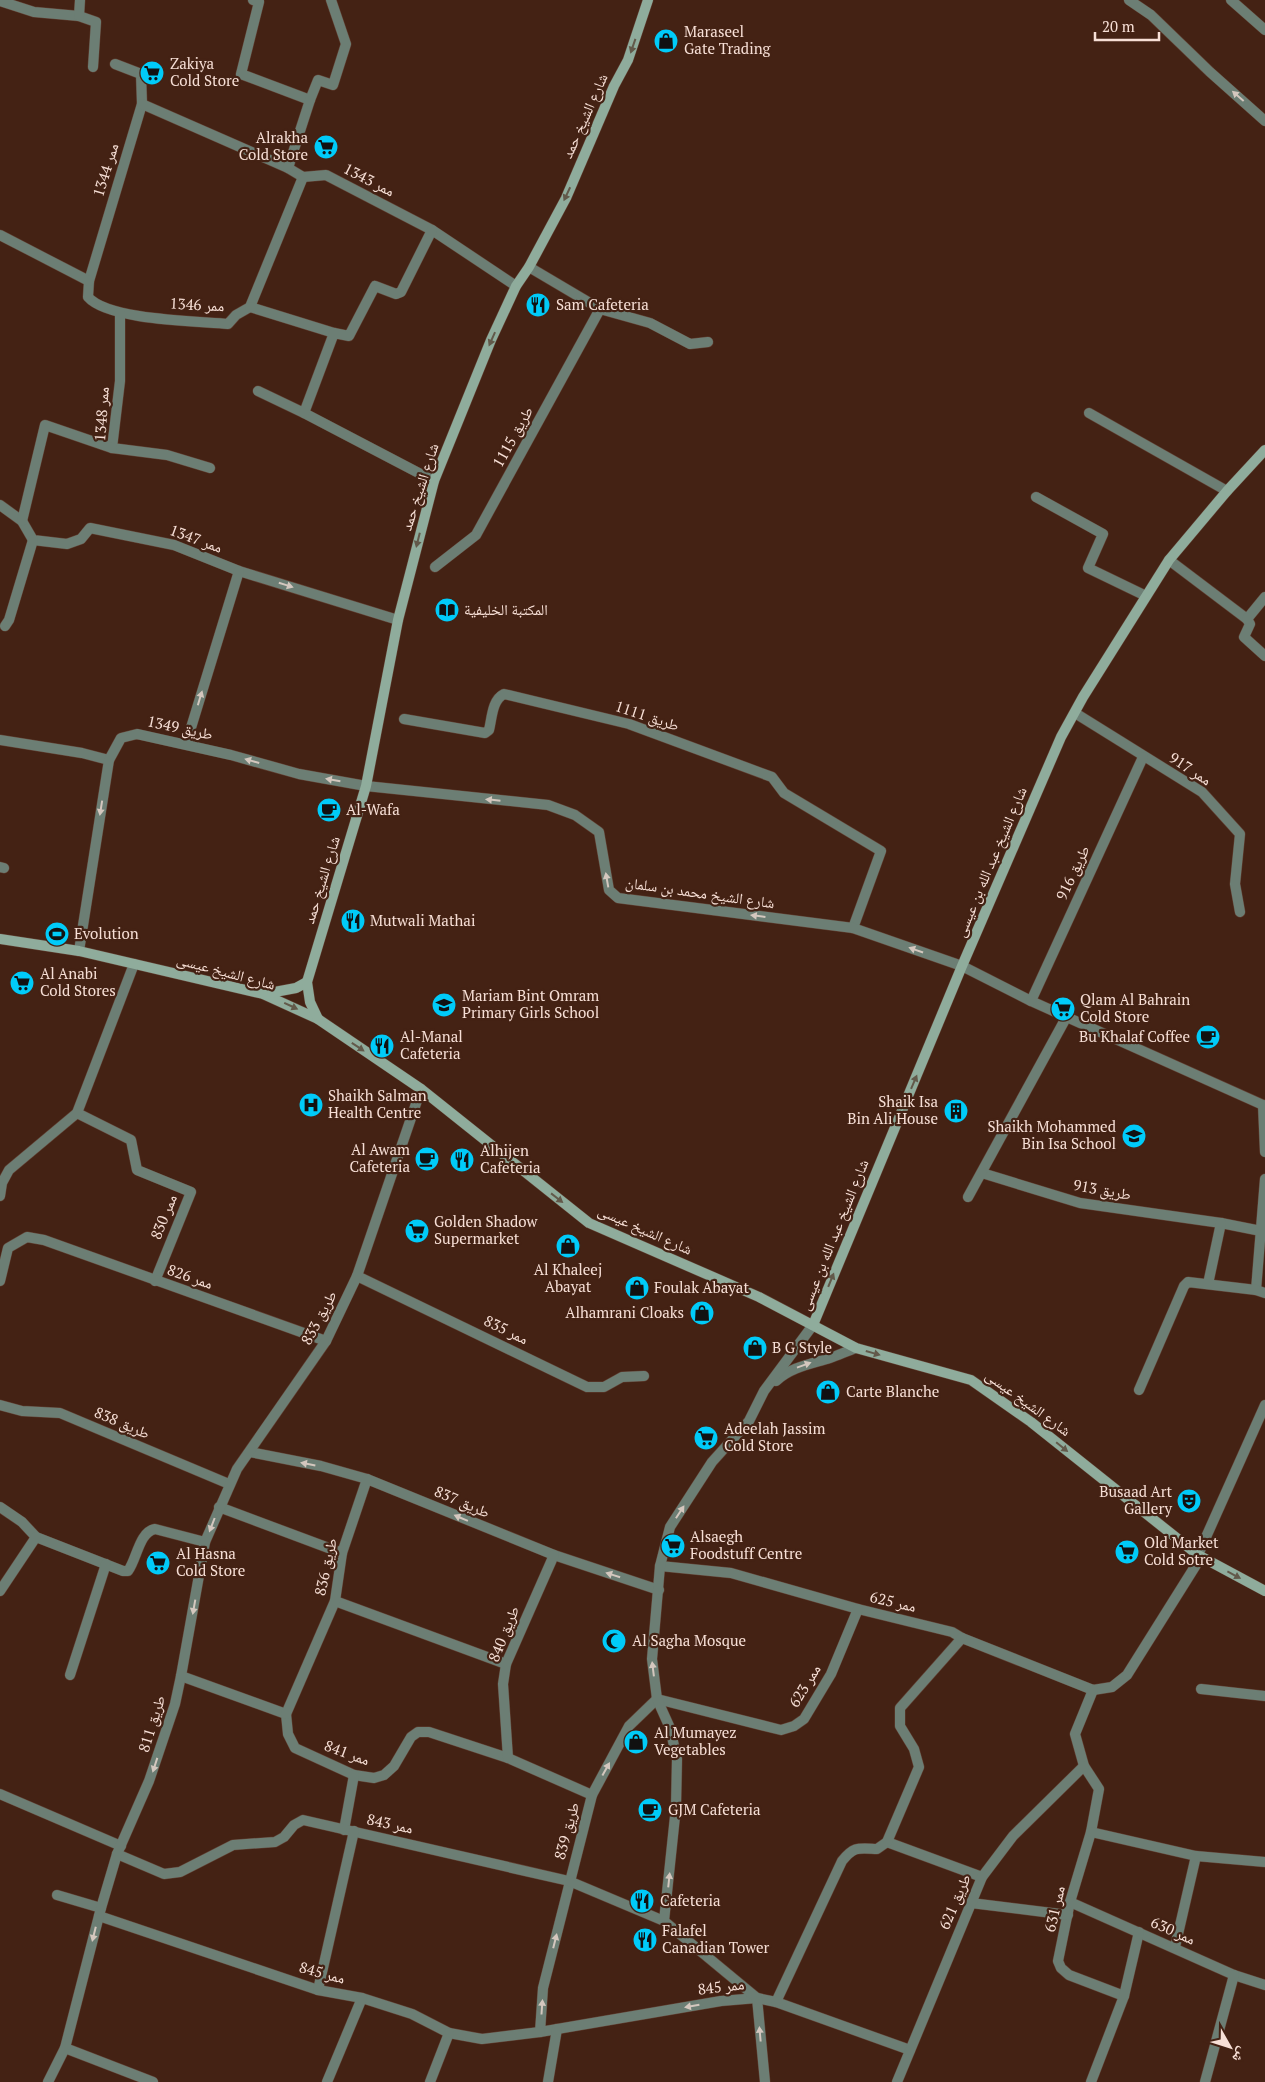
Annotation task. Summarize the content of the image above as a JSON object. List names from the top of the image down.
{
  "streets": {
    "street": [
      "شارع الشيخ حمد",
      "ممر 1344",
      "ممر 1343",
      "ممر 1346",
      "ممر 1348",
      "طريق 1115",
      "ممر 1347",
      "طريق 1111",
      "طريق 1349",
      "ممر 917",
      "شارع الشيخ عبد الله بن عيسى",
      "طريق 916",
      "شارع الشيخ محمد بن سلمان",
      "شارع الشيخ عيسى",
      "طريق 913",
      "ممر 830",
      "ممر 826",
      "طريق 833",
      "ممر 835",
      "طريق 838",
      "طريق 837",
      "طريق 836",
      "ممر 625",
      "طريق 840",
      "ممر 623",
      "طريق 811",
      "ممر 841",
      "ممر 843",
      "طريق 839",
      "طريق 621",
      "ممر 631",
      "ممر 630",
      "ممر 845"
    ]
  },
  "crossings": [
    ["شارع الشيخ حمد", "ممر 1343"],
    ["شارع الشيخ حمد", "ممر 1347"],
    ["شارع الشيخ حمد", "طريق 1349"],
    ["شارع الشيخ حمد", "شارع الشيخ محمد بن سلمان"],
    ["شارع الشيخ حمد", "شارع الشيخ عيسى"],
    ["ممر 1344", "ممر 1346"],
    ["ممر 1346", "ممر 1348"],
    ["طريق 1111", "شارع الشيخ محمد بن سلمان"],
    ["طريق 1349", "شارع الشيخ محمد بن سلمان"],
    ["طريق 1349", "شارع الشيخ عيسى"],
    ["ممر 917", "شارع الشيخ عبد الله بن عيسى"],
    ["ممر 917", "طريق 916"],
    ["شارع الشيخ عبد الله بن عيسى", "شارع الشيخ محمد بن سلمان"],
    ["شارع الشيخ عبد الله بن عيسى", "شارع الشيخ عيسى"],
    ["شارع الشيخ عيسى", "طريق 833"],
    ["ممر 830", "ممر 826"],
    ["ممر 826", "طريق 833"],
    ["طريق 833", "ممر 835"],
    ["طريق 833", "طريق 838"],
    ["طريق 833", "طريق 837"],
    ["طريق 833", "طريق 811"],
    ["طريق 837", "طريق 836"],
    ["طريق 837", "طريق 840"],
    ["طريق 836", "ممر 841"],
    ["ممر 625", "ممر 623"],
    ["طريق 840", "ممر 841"],
    ["ممر 623", "طريق 839"],
    ["طريق 811", "ممر 843"],
    ["طريق 811", "ممر 845"],
    ["ممر 841", "طريق 839"],
    ["ممر 843", "طريق 839"],
    ["ممر 843", "ممر 845"],
    ["طريق 839", "ممر 845"],
    ["طريق 621", "ممر 631"],
    ["ممر 631", "ممر 630"]
  ],
  "one_way": [
    "شارع الشيخ حمد",
    "ممر 1347",
    "شارع الشيخ عبد الله بن عيسى",
    "شارع الشيخ محمد بن سلمان",
    "شارع الشيخ عيسى",
    "طريق 837",
    "طريق 811"
  ],
  "places": {
    "shop": [
      "Maraseel Gate Trading",
      "Al Khaleej Abayat",
      "Foulak Abayat",
      "Alhamrani Cloaks",
      "B G Style",
      "Carte Blanche",
      "Al Mumayez Vegetables"
    ],
    "supermarket": [
      "Zakiya Cold Store",
      "Alrakha Cold Store",
      "Al Anabi Cold Stores",
      "Qlam Al Bahrain Cold Store",
      "Golden Shadow Supermarket",
      "Adeelah Jassim Cold Store",
      "Alsaegh Foodstuff Centre",
      "Old Market Cold Sotre",
      "Al Hasna Cold Store"
    ],
    "restaurant": [
      "Sam Cafeteria",
      "Mutwali Mathai",
      "Al-Manal Cafeteria",
      "Alhijen Cafeteria",
      "Cafeteria",
      "Falafel Canadian Tower"
    ],
    "library": ["المكتبة الخليفية"],
    "cafe": [
      "Al-Wafa",
      "Bu Khalaf Coffee",
      "Al Awam Cafeteria",
      "GJM Cafeteria"
    ],
    "sports": ["Evolution"],
    "school or university": ["Mariam Bint Omram Primary Girls School", "Shaikh Mohammed Bin Isa School"],
    "hospital": ["Shaikh Salman Health Centre"],
    "building": ["Shaik Isa Bin Ali House"],
    "theatre": ["Busaad Art Gallery"],
    "mosque": ["Al Sagha Mosque"]
  },
  "scale_bar": "20 m",
  "north": "bottom right"
}
